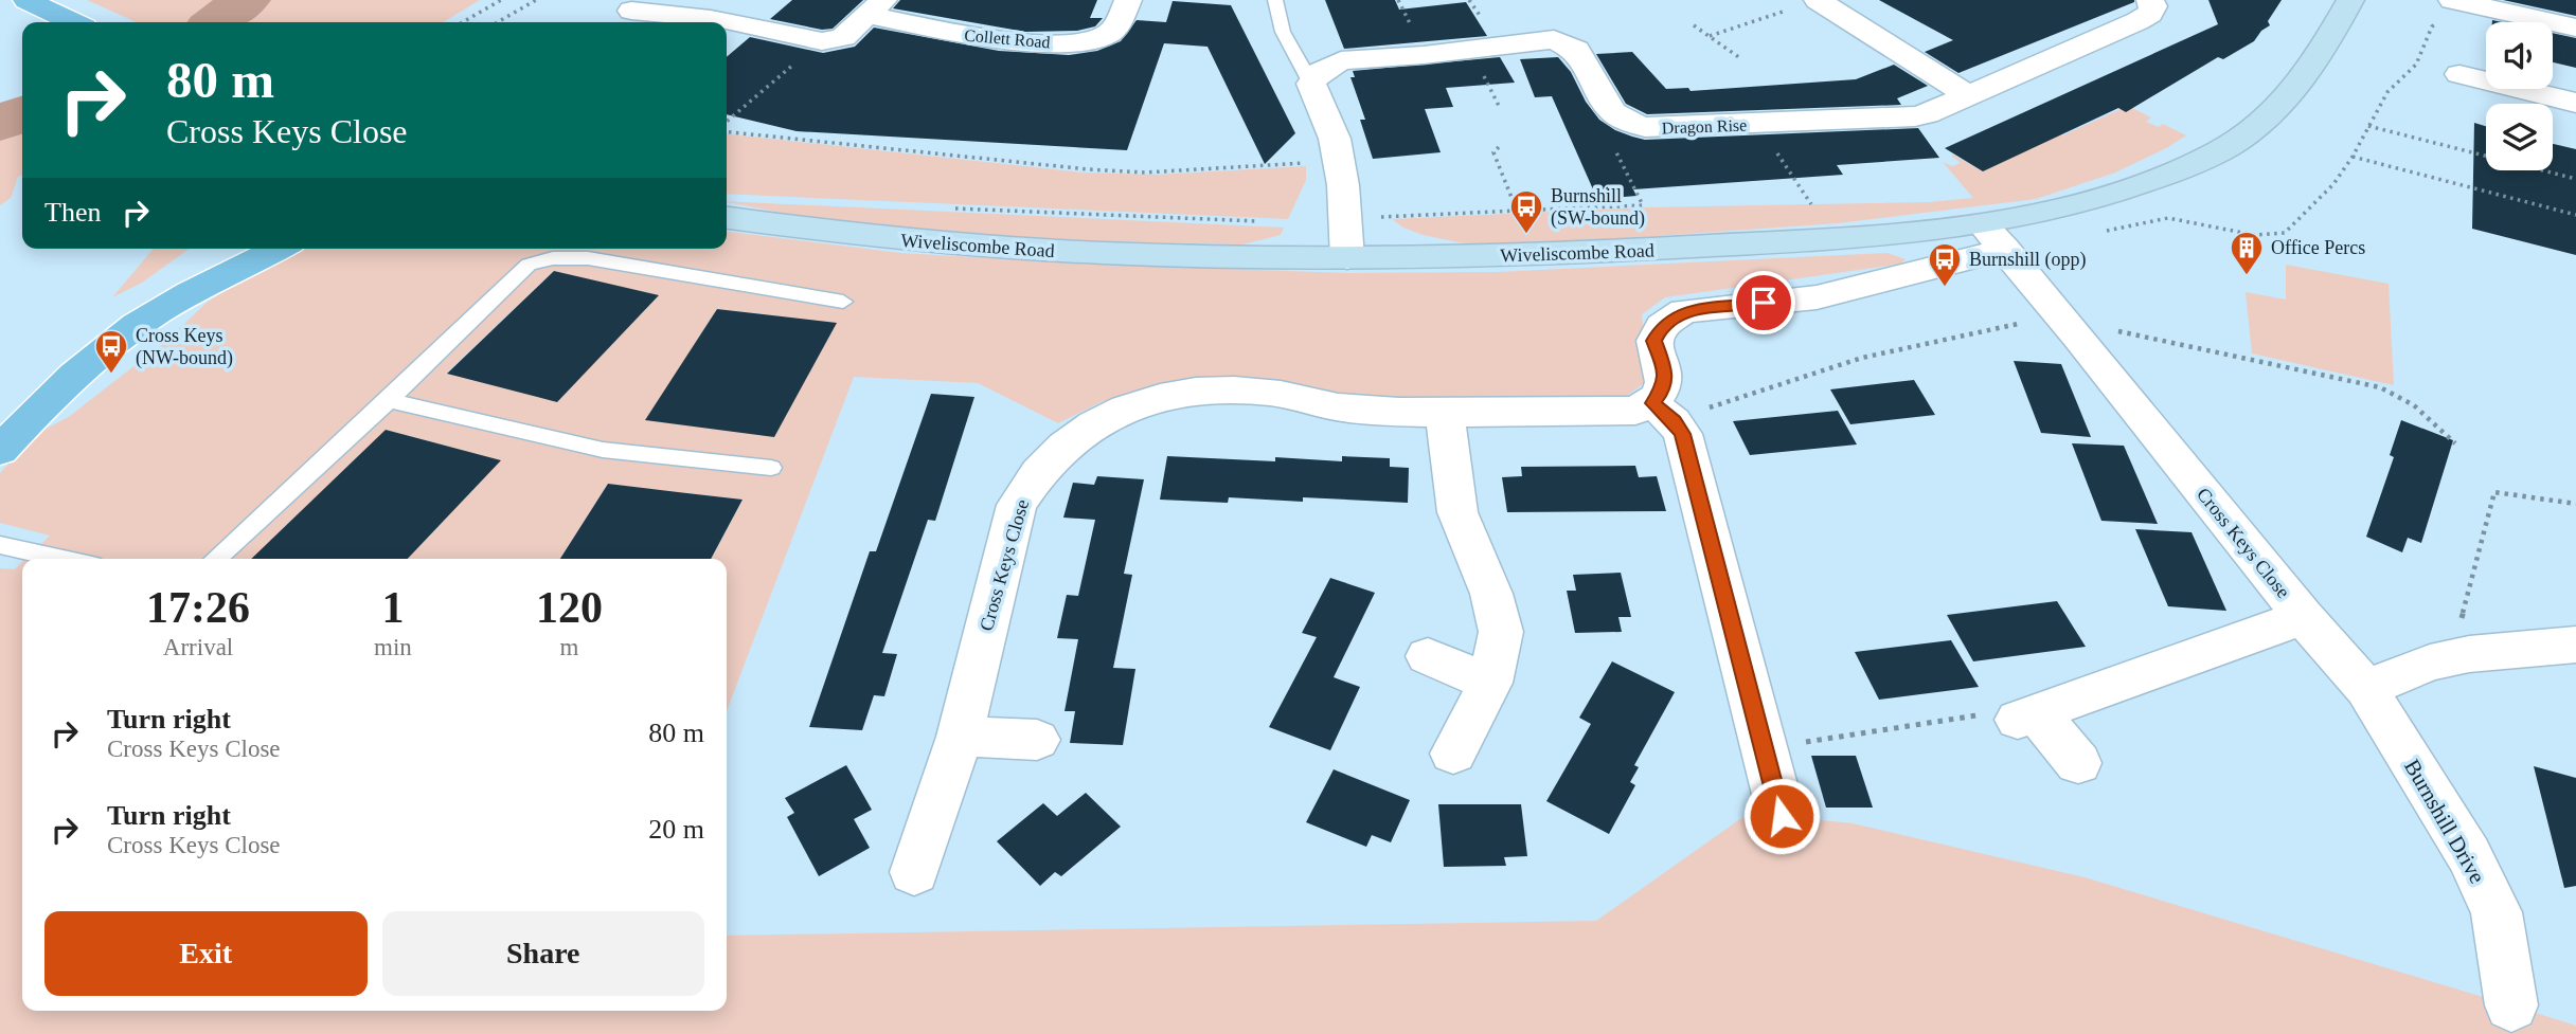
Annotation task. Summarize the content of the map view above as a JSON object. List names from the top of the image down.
{
  "streets": {
    "main road": ["Wiveliscombe Road"],
    "street": [
      "Collett Road",
      "Dragon Rise",
      "Cross Keys Close",
      "Burnshill Drive"
    ]
  },
  "crossings": [
    ["Wiveliscombe Road", "Cross Keys Close"],
    ["Cross Keys Close", "Burnshill Drive"]
  ],
  "places": {
    "bus stop": ["Burnshill (SW-bound)", "Burnshill (opp)", "Cross Keys (NW-bound)"],
    "building": ["Office Percs"]
  },
  "page": {
    "turn": ["80 m", "Cross Keys Close"],
    "then": "Then",
    "eta": [
      "17:26",
      "Arrival",
      "1",
      "min",
      "120",
      "m"
    ],
    "list": [
      {
        "name": "Turn right",
        "note": "Cross Keys Close",
        "value": "80 m"
      },
      {
        "name": "Turn right",
        "note": "Cross Keys Close",
        "value": "20 m"
      }
    ],
    "buttons": ["Exit", "Share"]
  }
}
